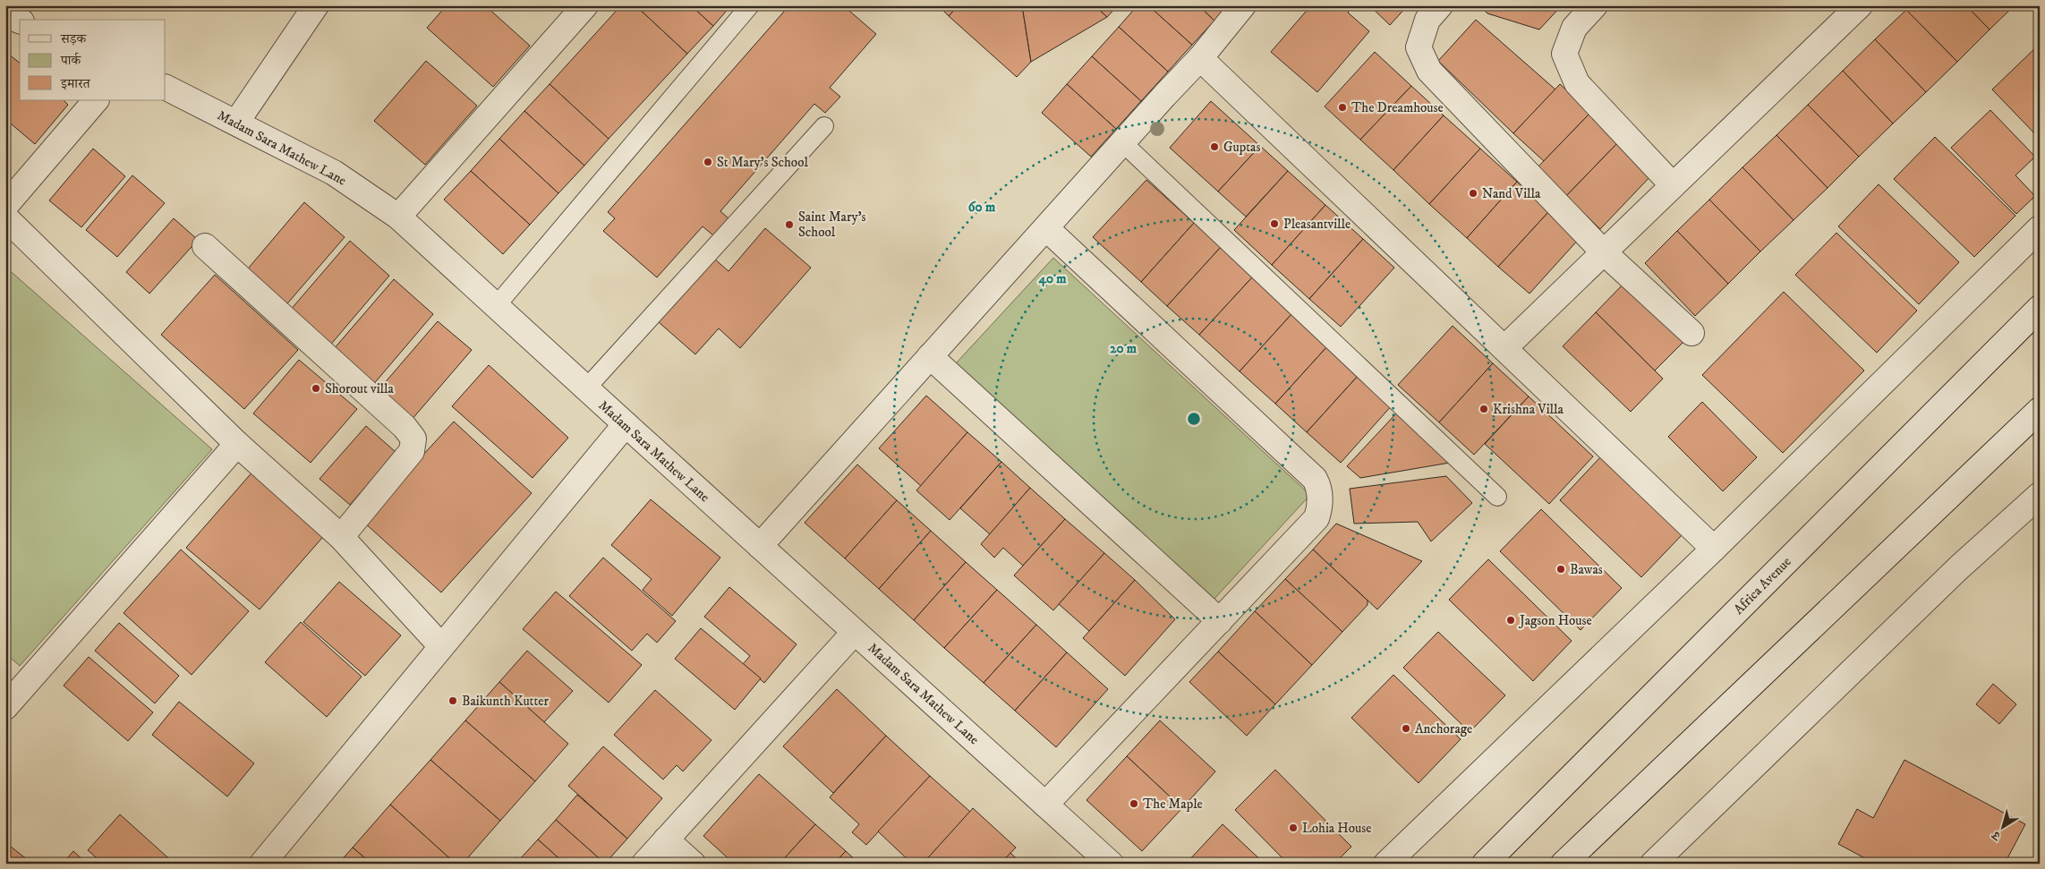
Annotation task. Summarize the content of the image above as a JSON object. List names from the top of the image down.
{
  "streets": {
    "street": ["Madam Sara Mathew Lane", "Africa Avenue"]
  },
  "places": [
    "The Dreamhouse",
    "Guptas",
    "St Mary's School",
    "Nand Villa",
    "Pleasantville",
    "Saint Mary's School",
    "Shorout villa",
    "Krishna Villa",
    "Bawas",
    "Jagson House",
    "Baikunth Kutter",
    "Anchorage",
    "The Maple",
    "Lohia House"
  ],
  "legend": ["सड़क", "पार्क", "इमारत"],
  "north": "bottom left",
  "rings": ["60 m", "40 m", "20 m"]
}
